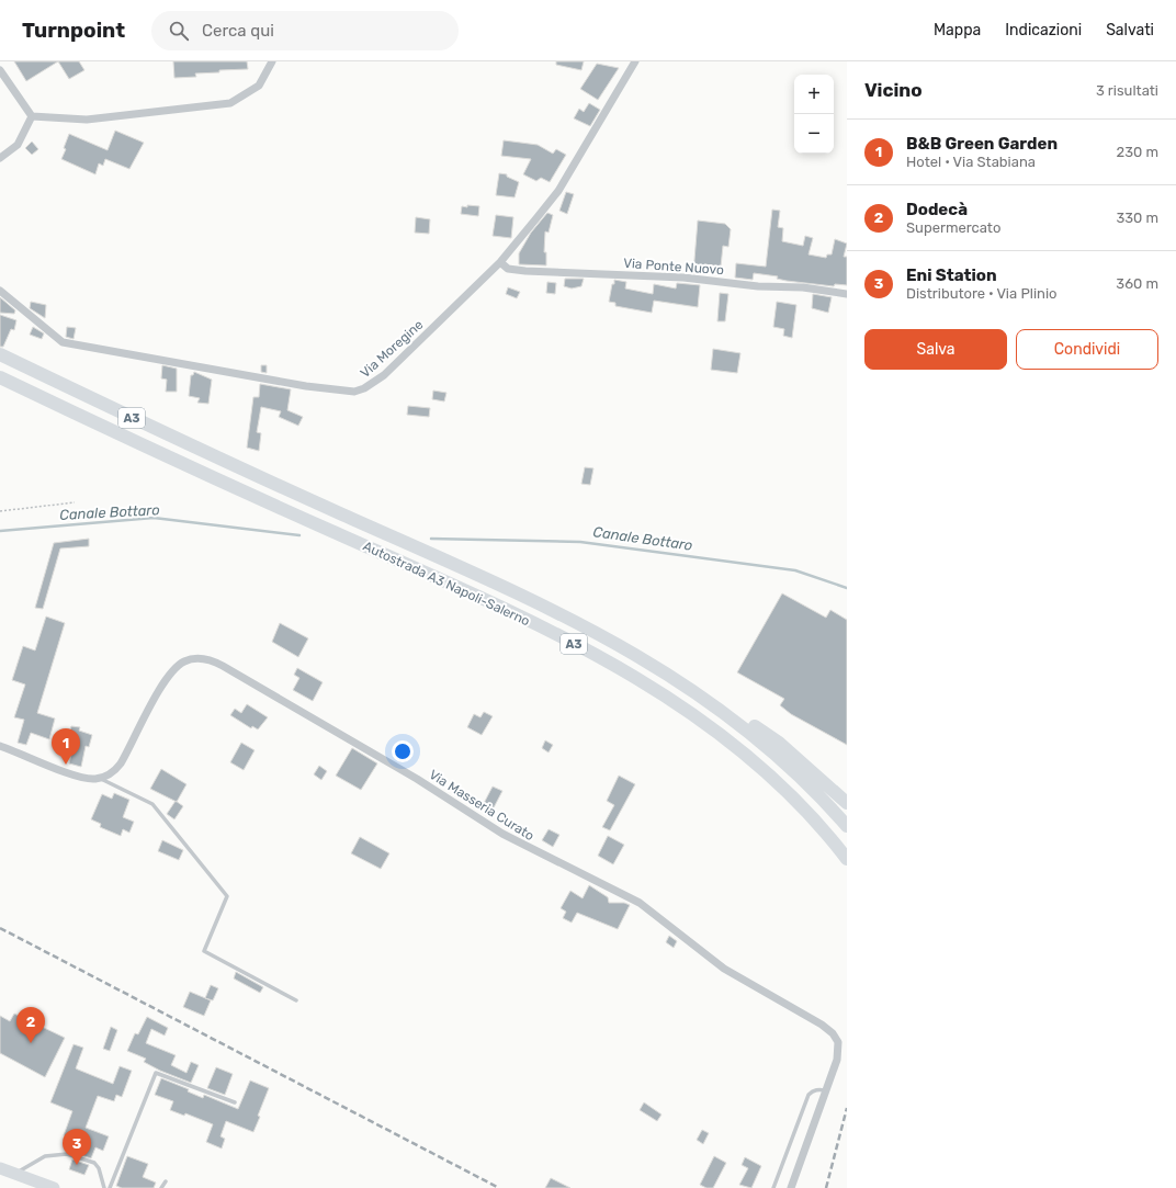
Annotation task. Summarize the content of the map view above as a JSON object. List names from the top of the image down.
{
  "streets": {
    "highway": ["A3", "Autostrada A3 Napoli-Salerno"],
    "street": ["Via Ponte Nuovo", "Via Moregine", "Via Masseria Curato"]
  },
  "crossings": [
    ["Via Ponte Nuovo", "Via Moregine"]
  ],
  "water": ["Canale Bottaro"],
  "page": {
    "header": "Turnpoint",
    "search": "Cerca qui",
    "nav": ["Mappa", "Indicazioni", "Salvati"],
    "heading": ["Vicino", "3 risultati"],
    "map_buttons": ["+", "−"],
    "list": [
      {
        "mark": "1",
        "name": "B&B Green Garden",
        "note": "Hotel · Via Stabiana",
        "value": "230 m"
      },
      {
        "mark": "2",
        "name": "Dodecà",
        "note": "Supermercato",
        "value": "330 m"
      },
      {
        "mark": "3",
        "name": "Eni Station",
        "note": "Distributore · Via Plinio",
        "value": "360 m"
      }
    ],
    "buttons": ["Salva", "Condividi"],
    "pins": ["1", "2", "3"]
  }
}
